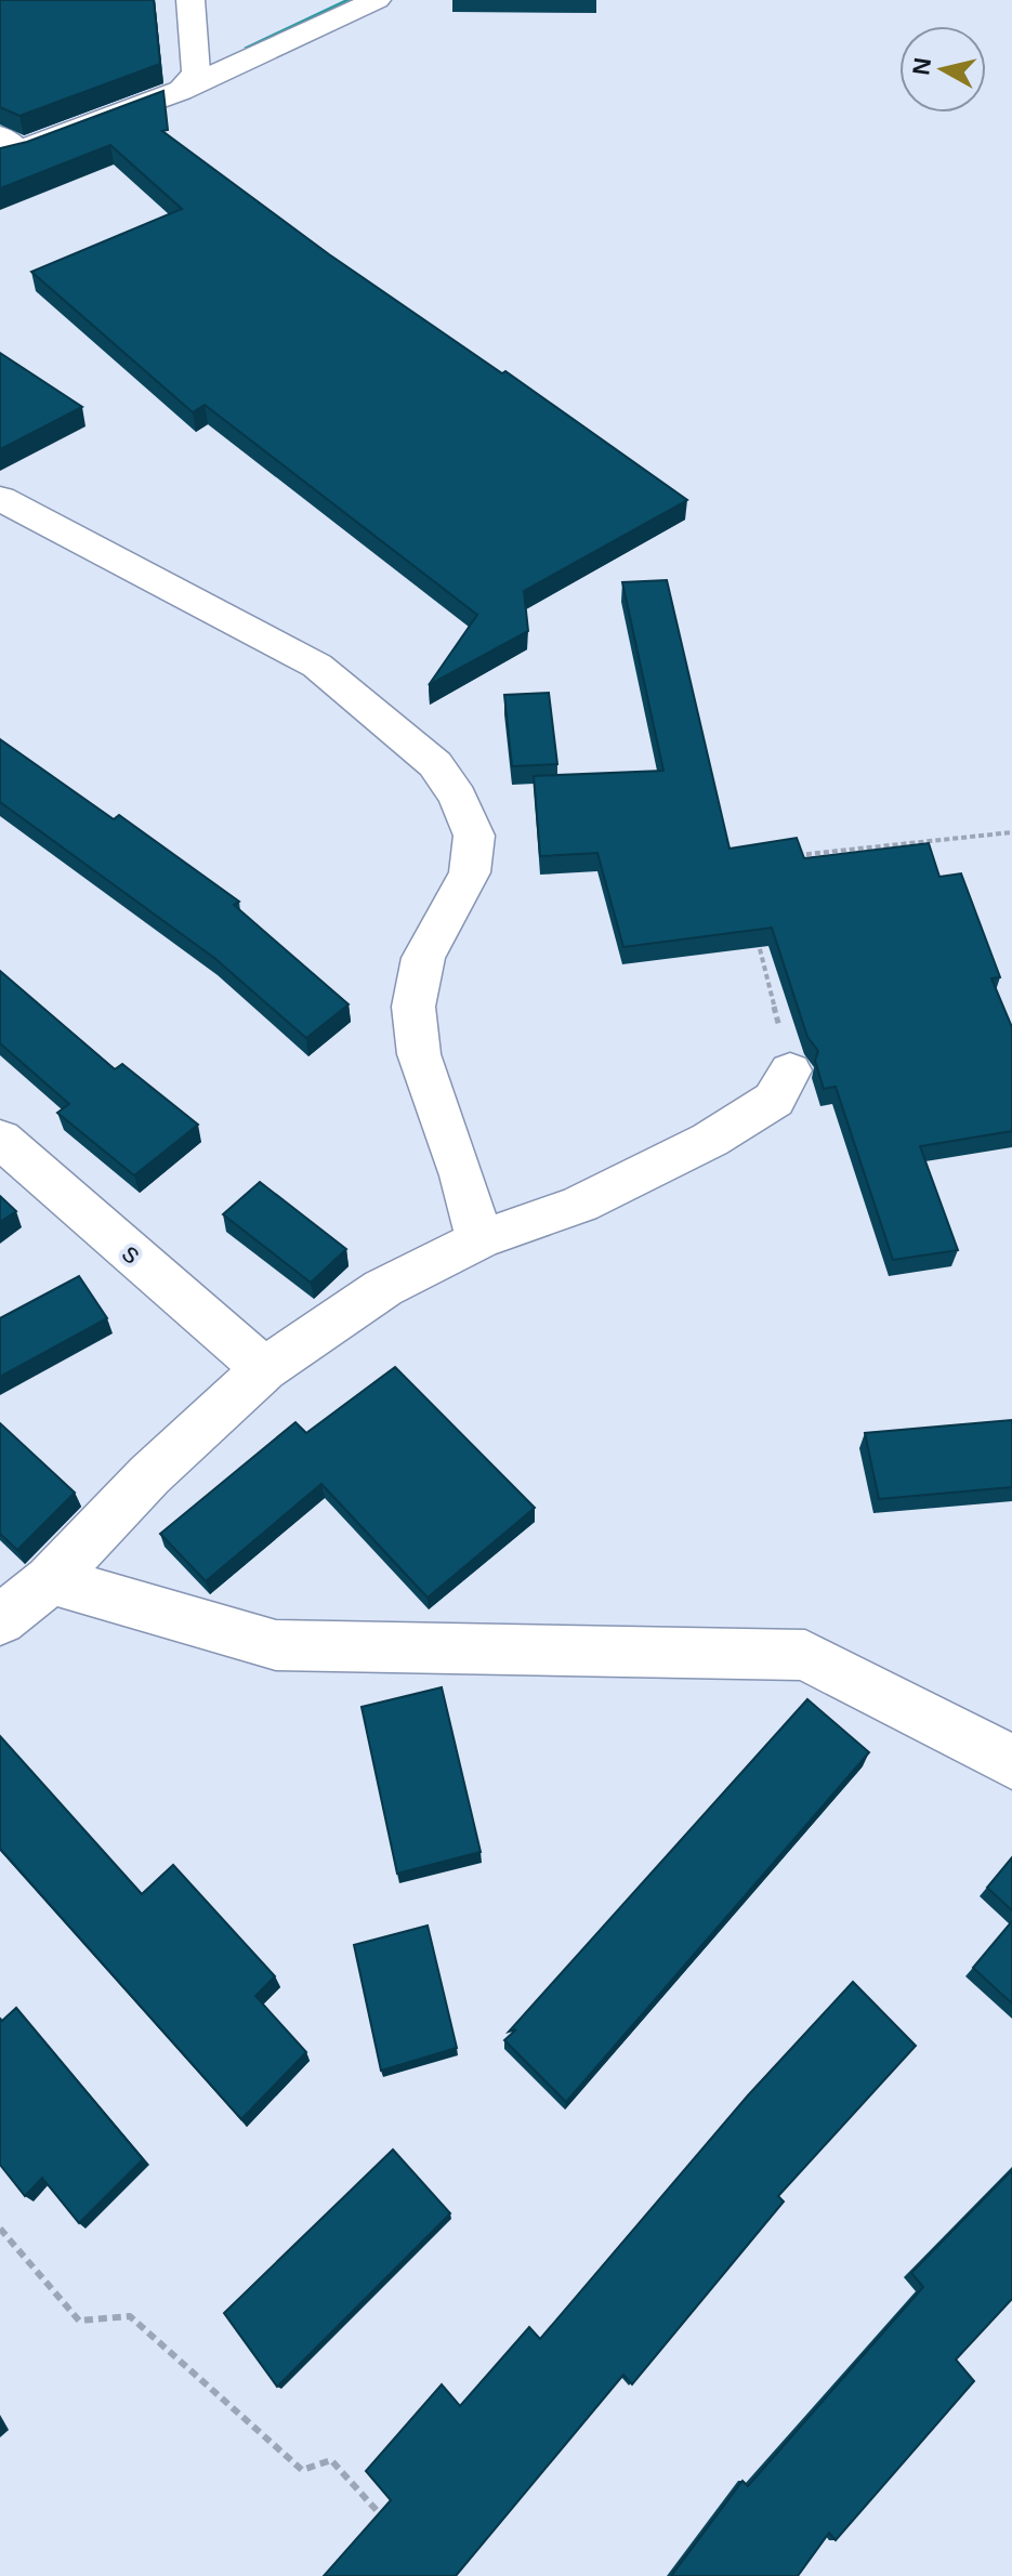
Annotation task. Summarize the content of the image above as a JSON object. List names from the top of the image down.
{
  "streets": {
    "street": ["s"]
  },
  "north": "left"
}
